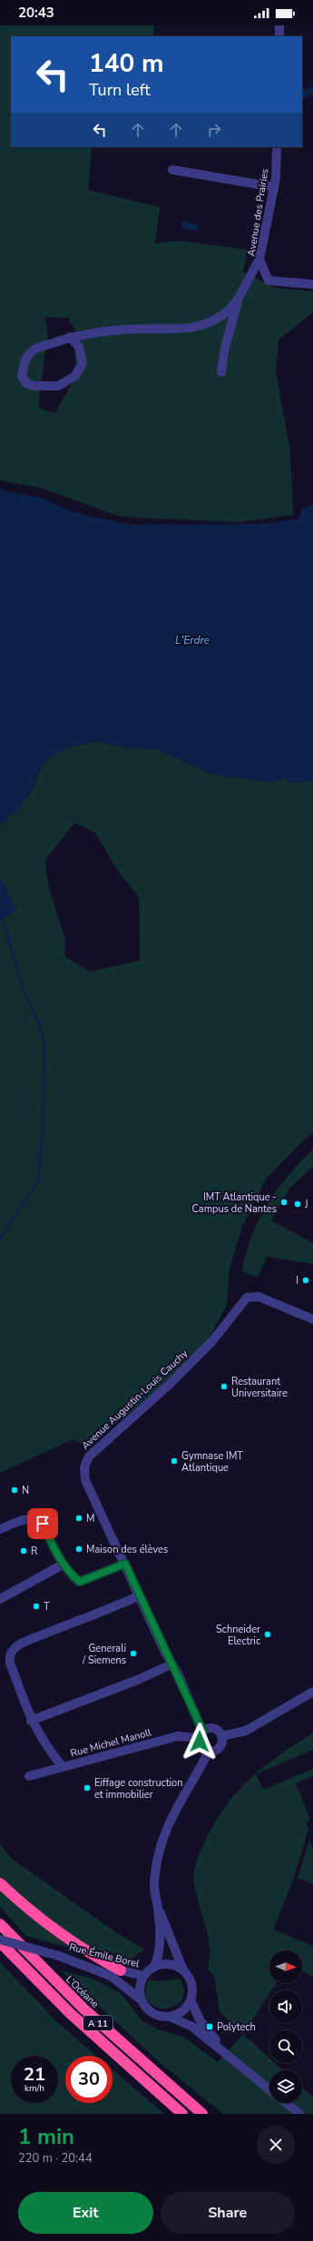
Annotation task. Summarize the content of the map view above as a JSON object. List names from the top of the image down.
{
  "streets": {
    "highway": ["L’Océane", "A 11"],
    "street": [
      "Avenue des Prairies",
      "Avenue Augustin-Louis Cauchy",
      "Rue Michel Manoll",
      "Rue Émile Borel"
    ]
  },
  "crossings": [
    ["Avenue Augustin-Louis Cauchy", "Rue Michel Manoll"],
    ["Rue Émile Borel", "A 11"]
  ],
  "water": ["L'Erdre"],
  "places": {
    "other": [
      "IMT Atlantique - Campus de Nantes",
      "J",
      "I",
      "Restaurant Universitaire",
      "Gymnase IMT Atlantique",
      "N",
      "M",
      "Maison des élèves",
      "R",
      "T",
      "Schneider Electric",
      "Generali / Siemens",
      "Eiffage construction et immobilier"
    ],
    "transit": ["Polytech"]
  },
  "north": "right",
  "page": {
    "status": "20:43",
    "turn": ["140 m", "Turn left"],
    "speed": "21 km/h",
    "limit": "30",
    "heading": ["1 min", "220 m · 20:44"],
    "buttons": ["Exit", "Share"]
  }
}
